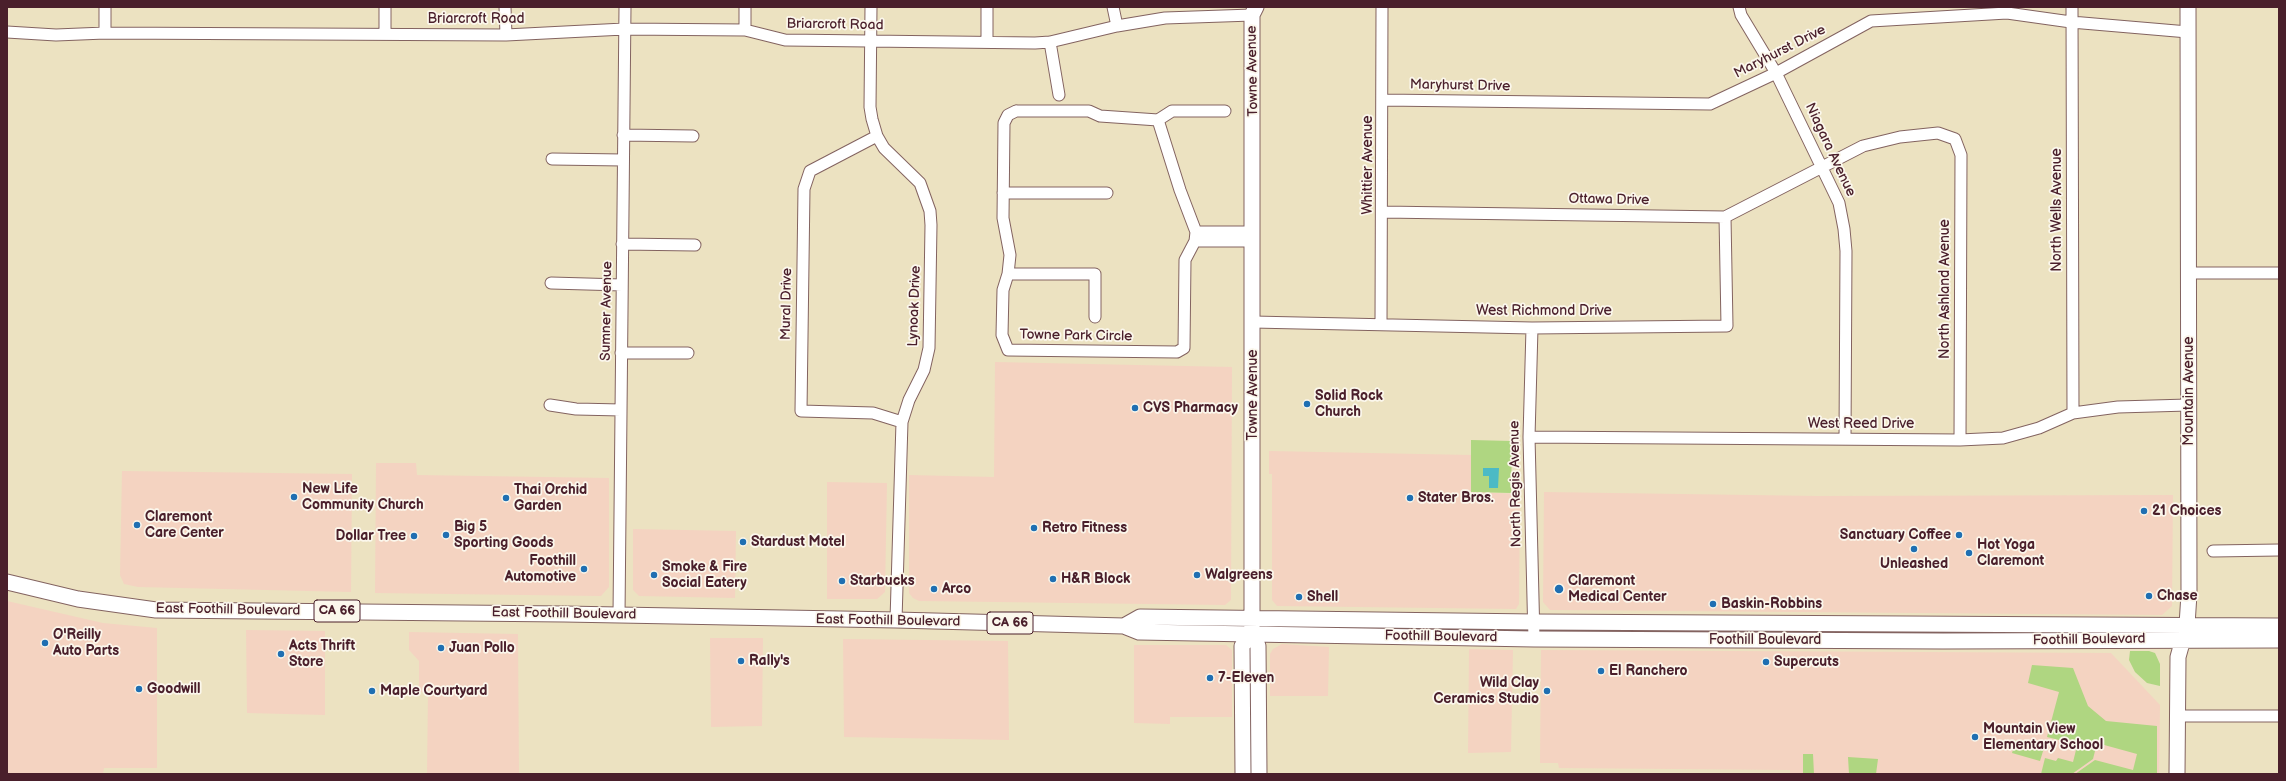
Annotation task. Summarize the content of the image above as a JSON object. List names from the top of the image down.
{
  "streets": {
    "main road": [
      "Towne Avenue",
      "Mountain Avenue",
      "East Foothill Boulevard",
      "CA 66",
      "Foothill Boulevard"
    ],
    "street": [
      "Briarcroft Road",
      "Maryhurst Drive",
      "Niagara Avenue",
      "Whittier Avenue",
      "Ottawa Drive",
      "North Wells Avenue",
      "North Ashland Avenue",
      "Mural Drive",
      "Lynoak Drive",
      "Sumner Avenue",
      "West Richmond Drive",
      "Towne Park Circle",
      "West Reed Drive",
      "North Regis Avenue"
    ]
  },
  "crossings": [
    ["Briarcroft Road", "Towne Avenue"],
    ["Briarcroft Road", "Lynoak Drive"],
    ["Briarcroft Road", "Sumner Avenue"],
    ["Maryhurst Drive", "Niagara Avenue"],
    ["Maryhurst Drive", "Whittier Avenue"],
    ["Maryhurst Drive", "North Wells Avenue"],
    ["Maryhurst Drive", "Mountain Avenue"],
    ["Towne Avenue", "West Richmond Drive"],
    ["Towne Avenue", "East Foothill Boulevard"],
    ["Towne Avenue", "Foothill Boulevard"],
    ["Niagara Avenue", "Ottawa Drive"],
    ["Niagara Avenue", "West Reed Drive"],
    ["Whittier Avenue", "Ottawa Drive"],
    ["Whittier Avenue", "West Richmond Drive"],
    ["Ottawa Drive", "North Ashland Avenue"],
    ["Ottawa Drive", "West Richmond Drive"],
    ["North Wells Avenue", "West Reed Drive"],
    ["North Ashland Avenue", "West Reed Drive"],
    ["Mural Drive", "Lynoak Drive"],
    ["Lynoak Drive", "East Foothill Boulevard"],
    ["Sumner Avenue", "East Foothill Boulevard"],
    ["West Richmond Drive", "North Regis Avenue"],
    ["Mountain Avenue", "West Reed Drive"],
    ["Mountain Avenue", "Foothill Boulevard"],
    ["West Reed Drive", "North Regis Avenue"],
    ["North Regis Avenue", "Foothill Boulevard"],
    ["East Foothill Boulevard", "Foothill Boulevard"]
  ],
  "places": [
    "Solid Rock Church",
    "CVS Pharmacy",
    "New Life Community Church",
    "Thai Orchid Garden",
    "Stater Bros.",
    "21 Choices",
    "Claremont Care Center",
    "Retro Fitness",
    "Big 5 Sporting Goods",
    "Sanctuary Coffee",
    "Dollar Tree",
    "Stardust Motel",
    "Unleashed",
    "Hot Yoga Claremont",
    "Foothill Automotive",
    "Smoke & Fire Social Eatery",
    "Walgreens",
    "H&R Block",
    "Starbucks",
    "Arco",
    "Claremont Medical Center",
    "Chase",
    "Shell",
    "Baskin-Robbins",
    "O'Reilly Auto Parts",
    "Juan Pollo",
    "Acts Thrift Store",
    "Rally's",
    "Supercuts",
    "El Ranchero",
    "7-Eleven",
    "Goodwill",
    "Maple Courtyard",
    "Wild Clay Ceramics Studio",
    "Mountain View Elementary School"
  ]
}
